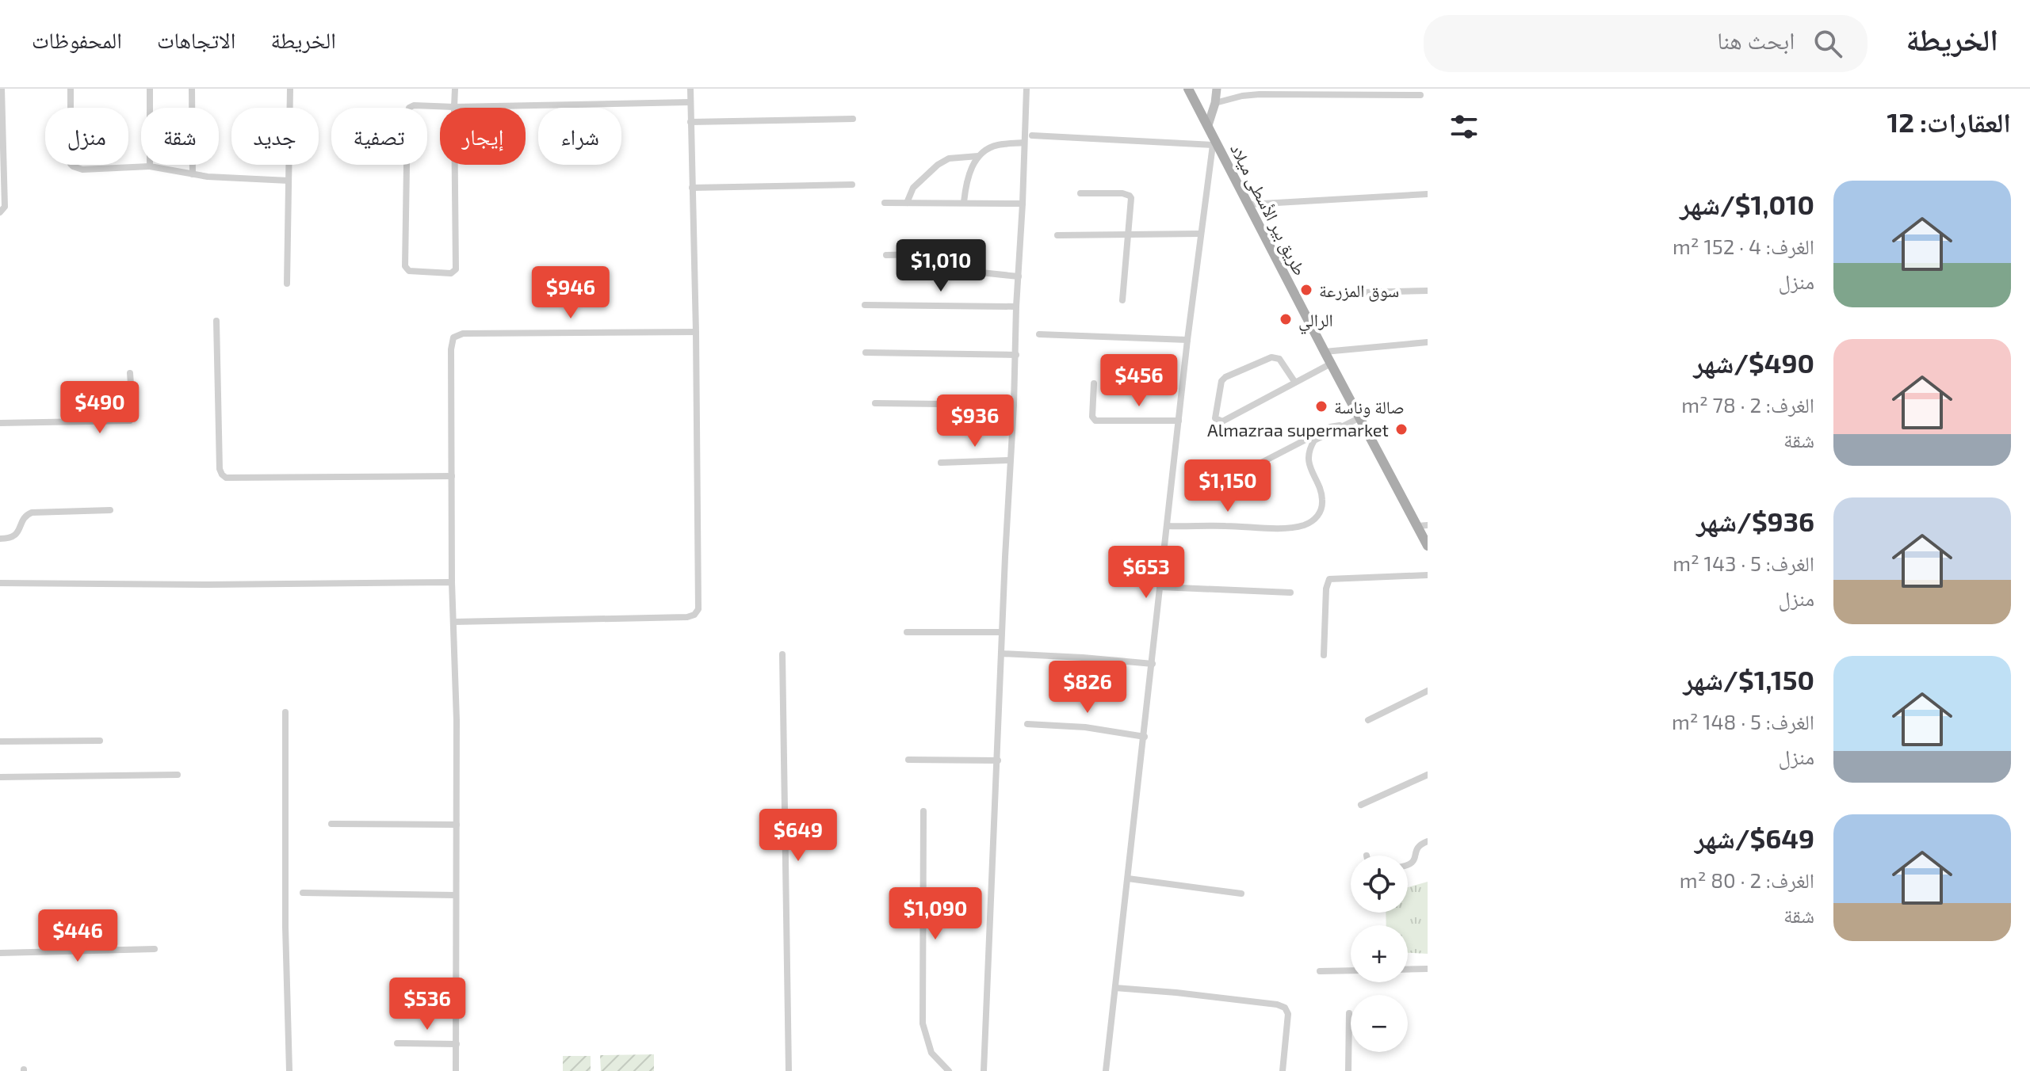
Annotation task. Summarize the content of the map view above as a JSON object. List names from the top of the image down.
{
  "streets": {
    "main road": ["طريق بير الأسطى ميلاد"]
  },
  "places": [
    "سوق المزرعة",
    "الرالي",
    "صالة وناسة",
    "Almazraa supermarket"
  ],
  "page": {
    "header": "الخريطة",
    "search": "ابحث هنا",
    "nav": ["الخريطة", "الاتجاهات", "المحفوظات"],
    "heading": "العقارات: 12",
    "chip": [
      "شراء",
      "إيجار",
      "تصفية",
      "جديد",
      "شقة",
      "منزل"
    ],
    "list": [
      {
        "name": "$1,010/شهر",
        "note": "الغرف: 4 · 152 m² · منزل"
      },
      {
        "name": "$490/شهر",
        "note": "الغرف: 2 · 78 m² · شقة"
      },
      {
        "name": "$936/شهر",
        "note": "الغرف: 5 · 143 m² · منزل"
      },
      {
        "name": "$1,150/شهر",
        "note": "الغرف: 5 · 148 m² · منزل"
      },
      {
        "name": "$649/شهر",
        "note": "الغرف: 2 · 80 m² · شقة"
      }
    ],
    "price": [
      "$1,010",
      "$946",
      "$456",
      "$490",
      "$936",
      "$1,150",
      "$653",
      "$826",
      "$649",
      "$1,090",
      "$446",
      "$536"
    ],
    "map_buttons": ["+", "−"]
  }
}
